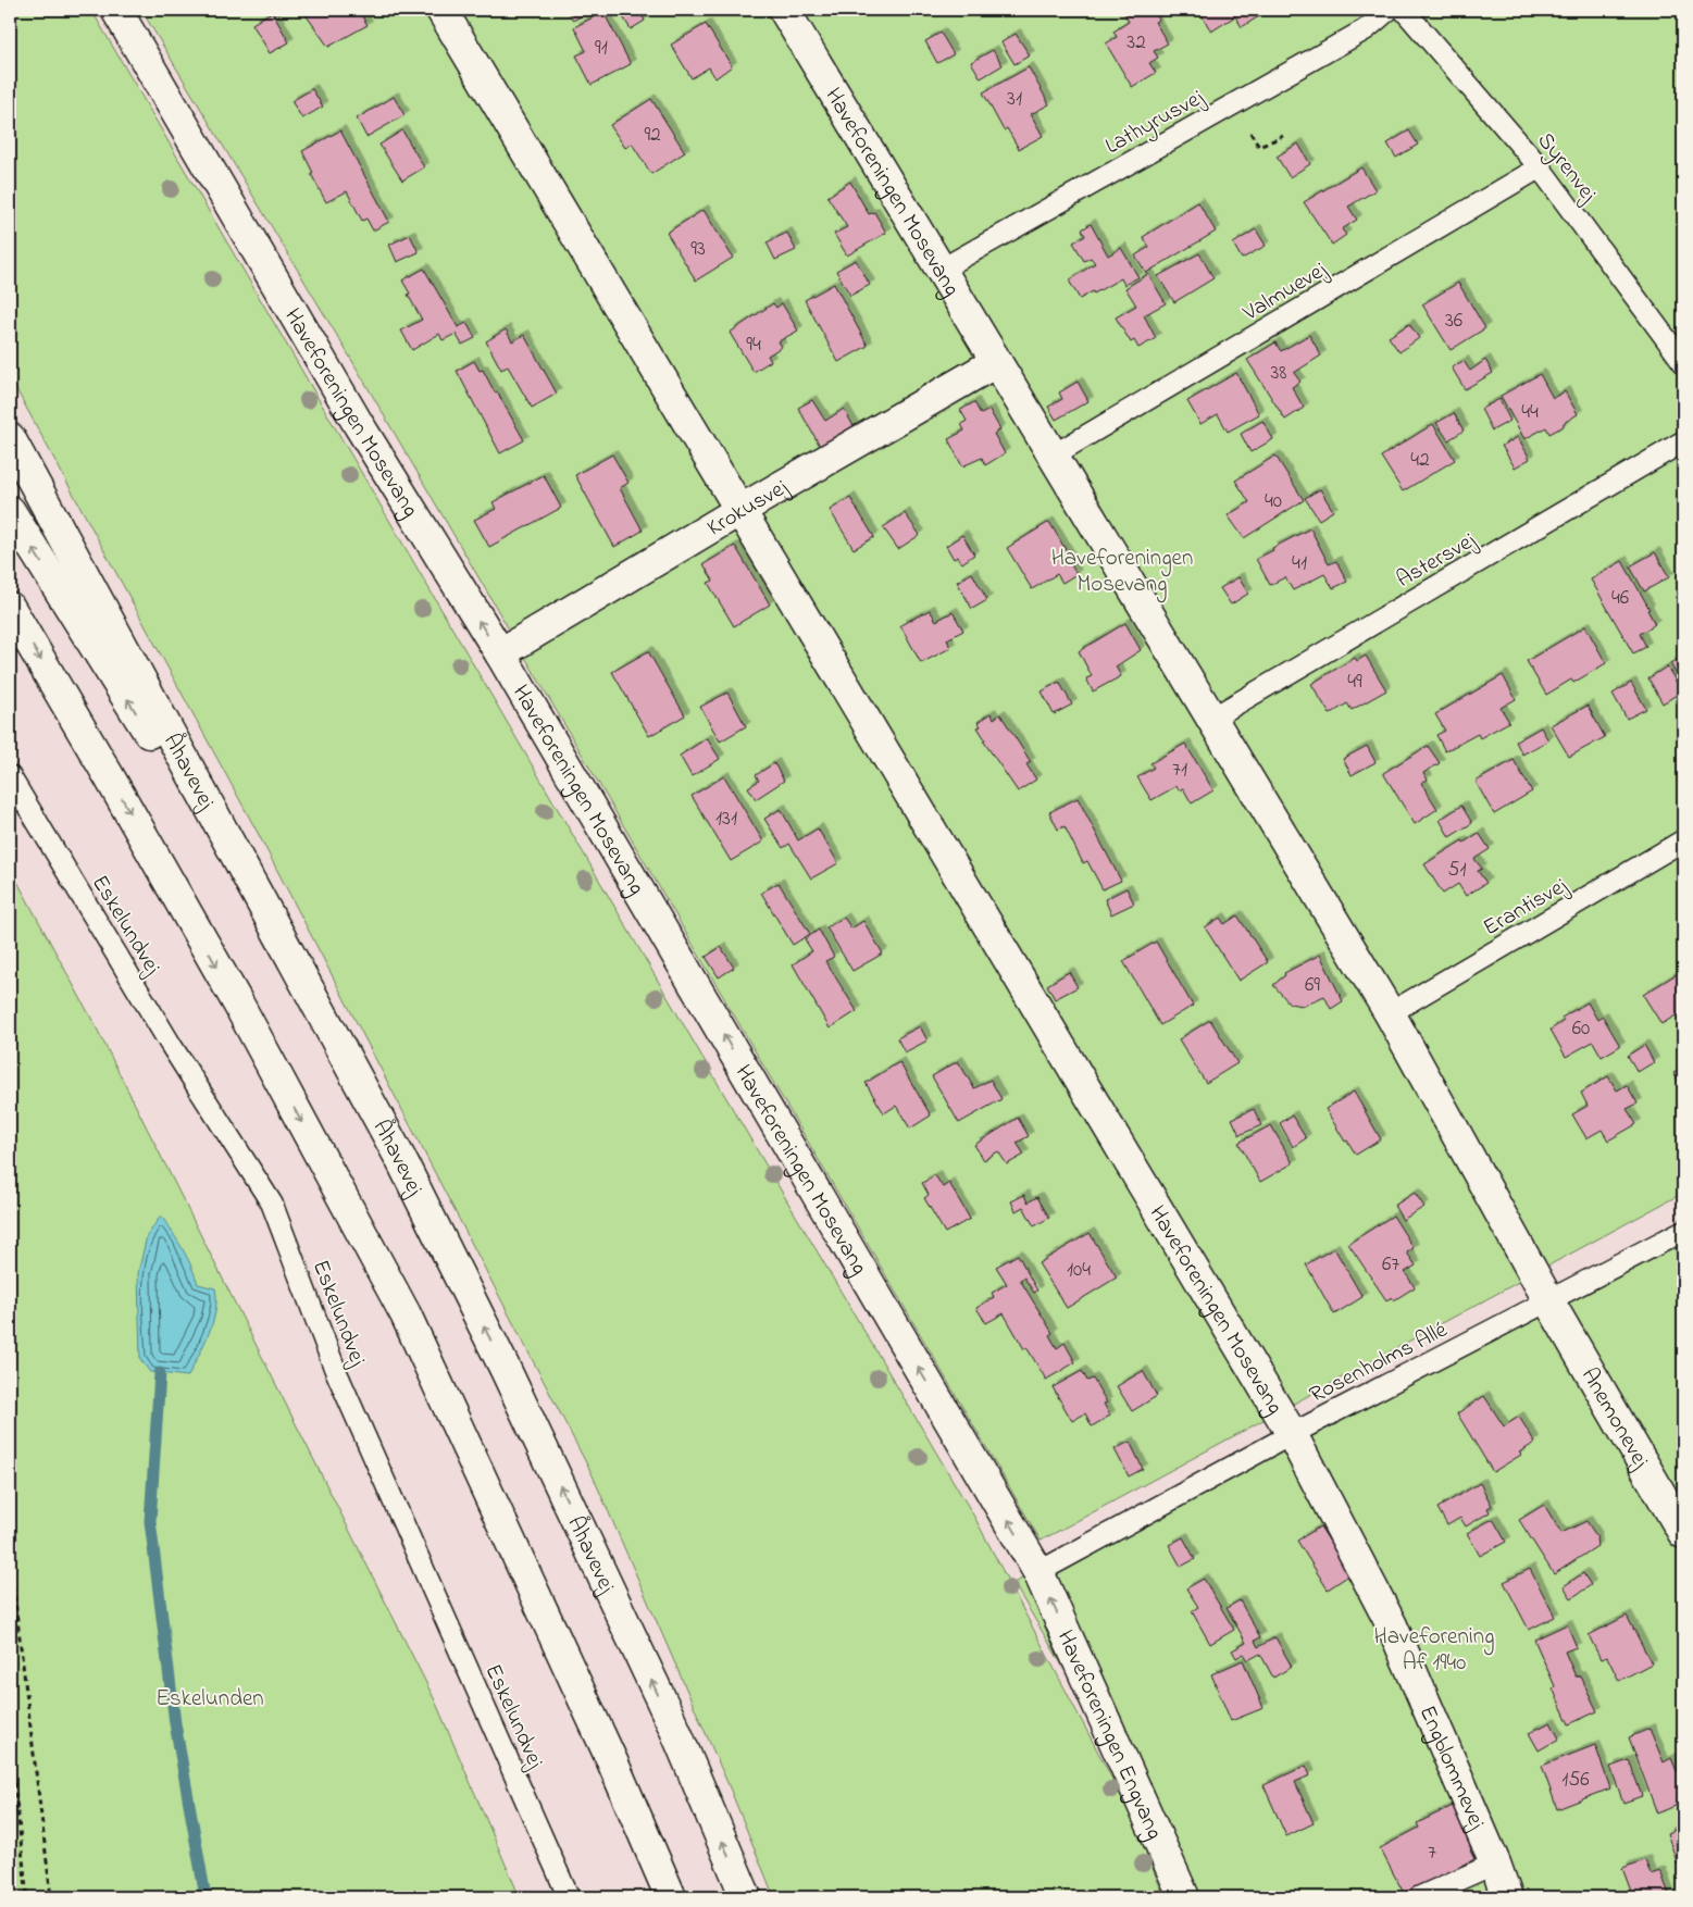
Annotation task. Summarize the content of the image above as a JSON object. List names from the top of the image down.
{
  "streets": {
    "street": [
      "Haveforeningen Mosevang",
      "Krokusvej",
      "Åhavevej",
      "Anemonevej",
      "Haveforeningen Engvang",
      "Engblommevej"
    ],
    "lane": [
      "Lathyrusvej",
      "Syrenvej",
      "Valmuevej",
      "Astersvej",
      "Erantisvej",
      "Eskelundvej",
      "Rosenholms Allé"
    ]
  },
  "crossings": [
    ["Lathyrusvej", "Haveforeningen Mosevang"],
    ["Syrenvej", "Valmuevej"],
    ["Haveforeningen Mosevang", "Valmuevej"],
    ["Haveforeningen Mosevang", "Krokusvej"],
    ["Haveforeningen Mosevang", "Astersvej"],
    ["Haveforeningen Mosevang", "Erantisvej"],
    ["Haveforeningen Mosevang", "Rosenholms Allé"],
    ["Haveforeningen Mosevang", "Anemonevej"],
    ["Haveforeningen Mosevang", "Haveforeningen Engvang"],
    ["Haveforeningen Mosevang", "Engblommevej"],
    ["Rosenholms Allé", "Anemonevej"],
    ["Rosenholms Allé", "Haveforeningen Engvang"],
    ["Rosenholms Allé", "Engblommevej"]
  ],
  "one_way": ["Haveforeningen Mosevang", "Haveforeningen Engvang"],
  "parks": ["Haveforeningen Mosevang", "Haveforening Af 1940", "Eskelunden"],
  "house_numbers": [
    "32",
    "91",
    "31",
    "92",
    "93",
    "36",
    "94",
    "38",
    "44",
    "42",
    "40",
    "41",
    "46",
    "49",
    "71",
    "131",
    "51",
    "69",
    "60",
    "67",
    "104",
    "156",
    "7"
  ]
}
